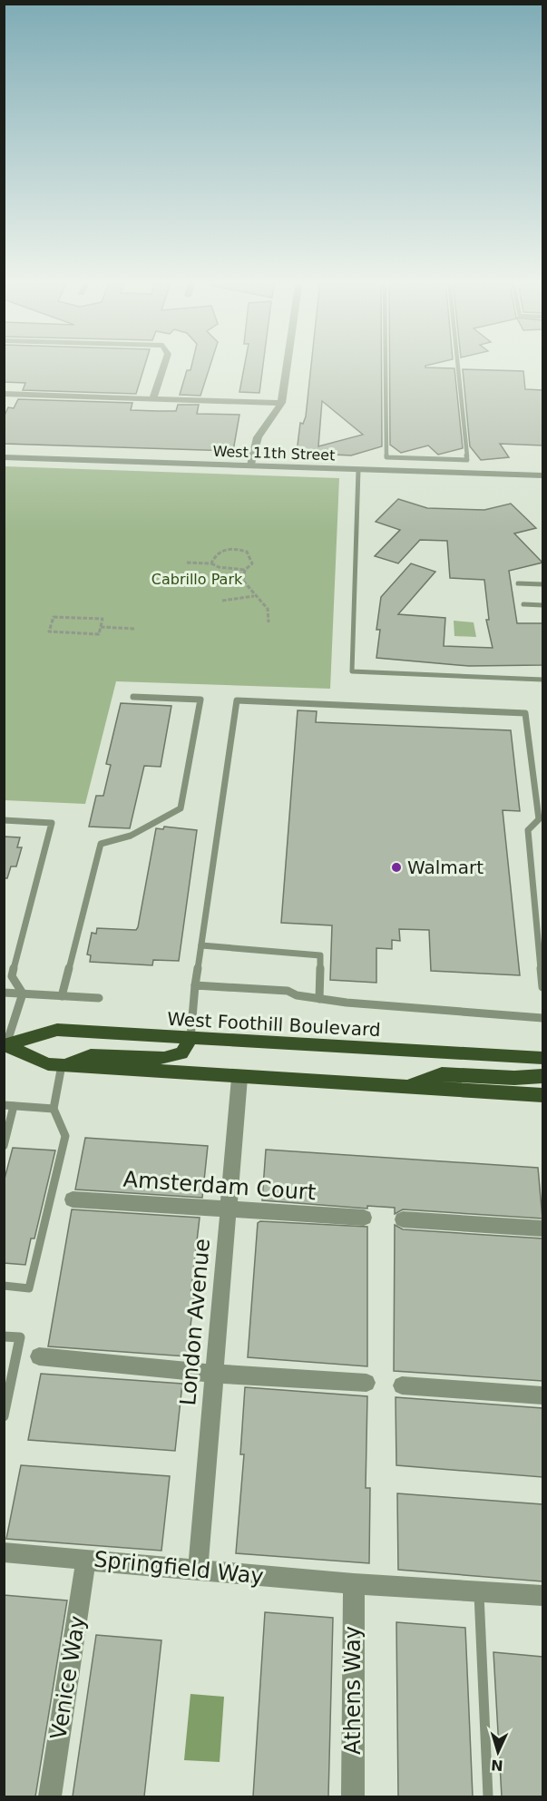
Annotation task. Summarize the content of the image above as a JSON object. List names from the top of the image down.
{
  "streets": {
    "main road": ["West Foothill Boulevard"],
    "street": [
      "West 11th Street",
      "Amsterdam Court",
      "London Avenue",
      "Springfield Way",
      "Venice Way",
      "Athens Way"
    ]
  },
  "crossings": [
    ["Amsterdam Court", "London Avenue"],
    ["London Avenue", "Springfield Way"],
    ["Springfield Way", "Venice Way"],
    ["Springfield Way", "Athens Way"]
  ],
  "parks": ["Cabrillo Park"],
  "places": ["Walmart"],
  "north": "bottom"
}
